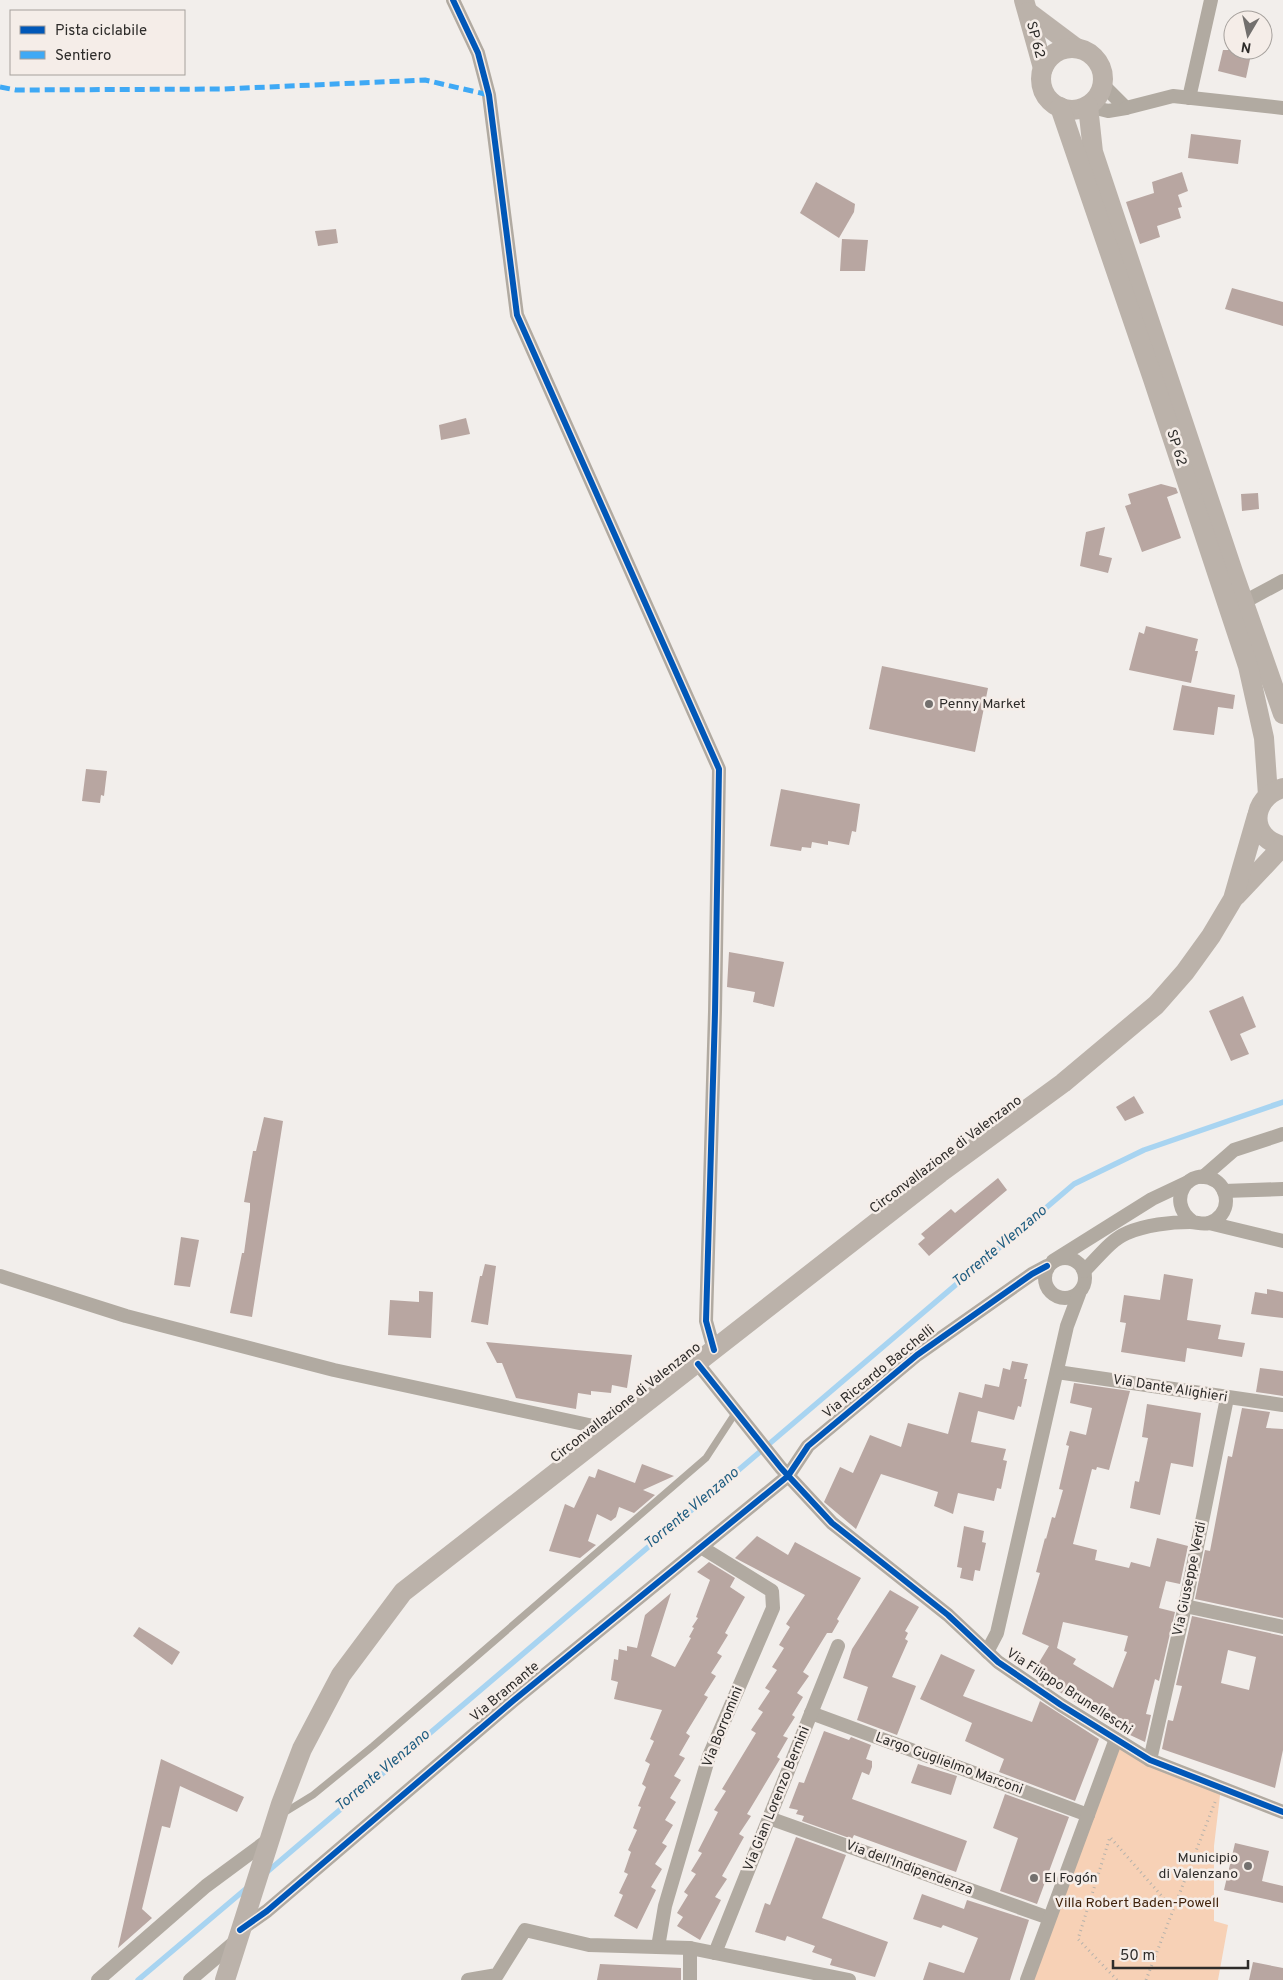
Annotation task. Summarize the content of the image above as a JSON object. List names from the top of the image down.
{
  "streets": {
    "main road": ["SP 62", "Circonvallazione di Valenzano"],
    "street": [
      "Via Riccardo Bacchelli",
      "Via Dante Alighieri",
      "Via Giuseppe Verdi",
      "Via Bramante",
      "Via Filippo Brunelleschi",
      "Via Borromini",
      "Largo Guglielmo Marconi",
      "Via Gian Lorenzo Bernini",
      "Via dell'Indipendenza"
    ]
  },
  "crossings": [
    ["Circonvallazione di Valenzano", "Via Bramante"],
    ["Circonvallazione di Valenzano", "Via Filippo Brunelleschi"],
    ["Via Riccardo Bacchelli", "Via Bramante"],
    ["Via Riccardo Bacchelli", "Via Filippo Brunelleschi"],
    ["Via Dante Alighieri", "Via Giuseppe Verdi"],
    ["Via Giuseppe Verdi", "Via Filippo Brunelleschi"],
    ["Via Bramante", "Via Filippo Brunelleschi"],
    ["Via Bramante", "Via Borromini"],
    ["Largo Guglielmo Marconi", "Via Gian Lorenzo Bernini"],
    ["Via Gian Lorenzo Bernini", "Via dell'Indipendenza"]
  ],
  "water": ["Torrente Vlenzano"],
  "parks": ["Villa Robert Baden-Powell"],
  "places": ["Penny Market", "Municipio di Valenzano", "El Fogón"],
  "legend": ["Pista ciclabile", "Sentiero"],
  "scale_bar": "50 m",
  "north": "bottom"
}
